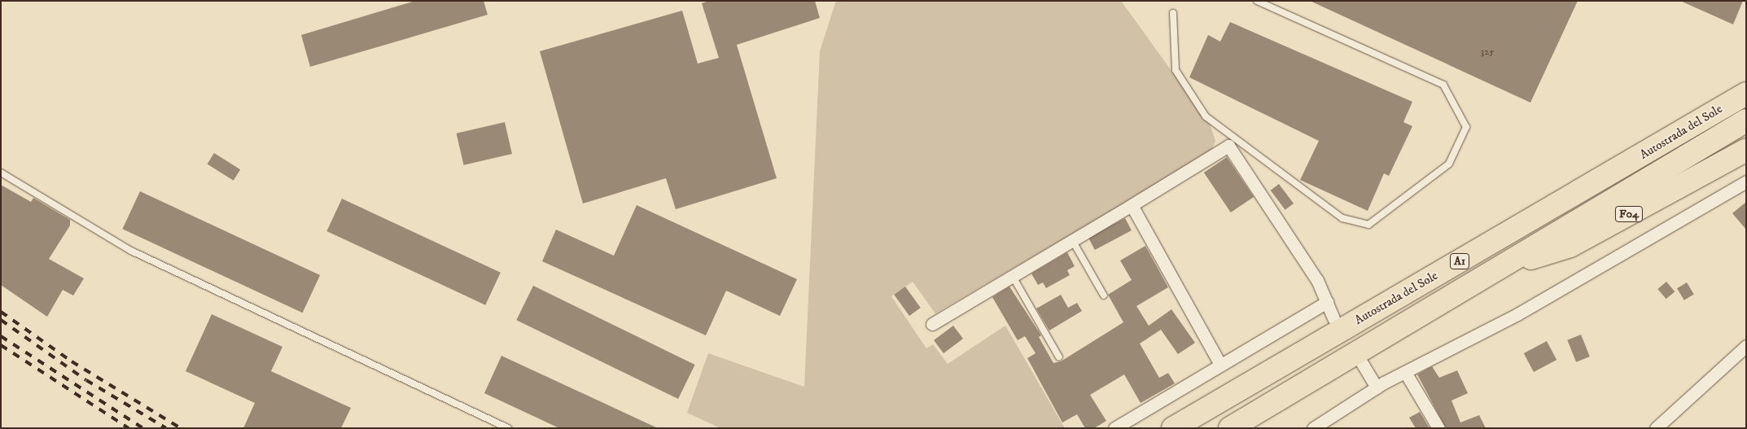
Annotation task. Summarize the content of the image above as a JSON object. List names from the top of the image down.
{
  "streets": {
    "highway": ["Autostrada del Sole", "F04", "A1"]
  },
  "crossings": [
    ["Autostrada del Sole", "F04"]
  ],
  "house_numbers": ["325"]
}
